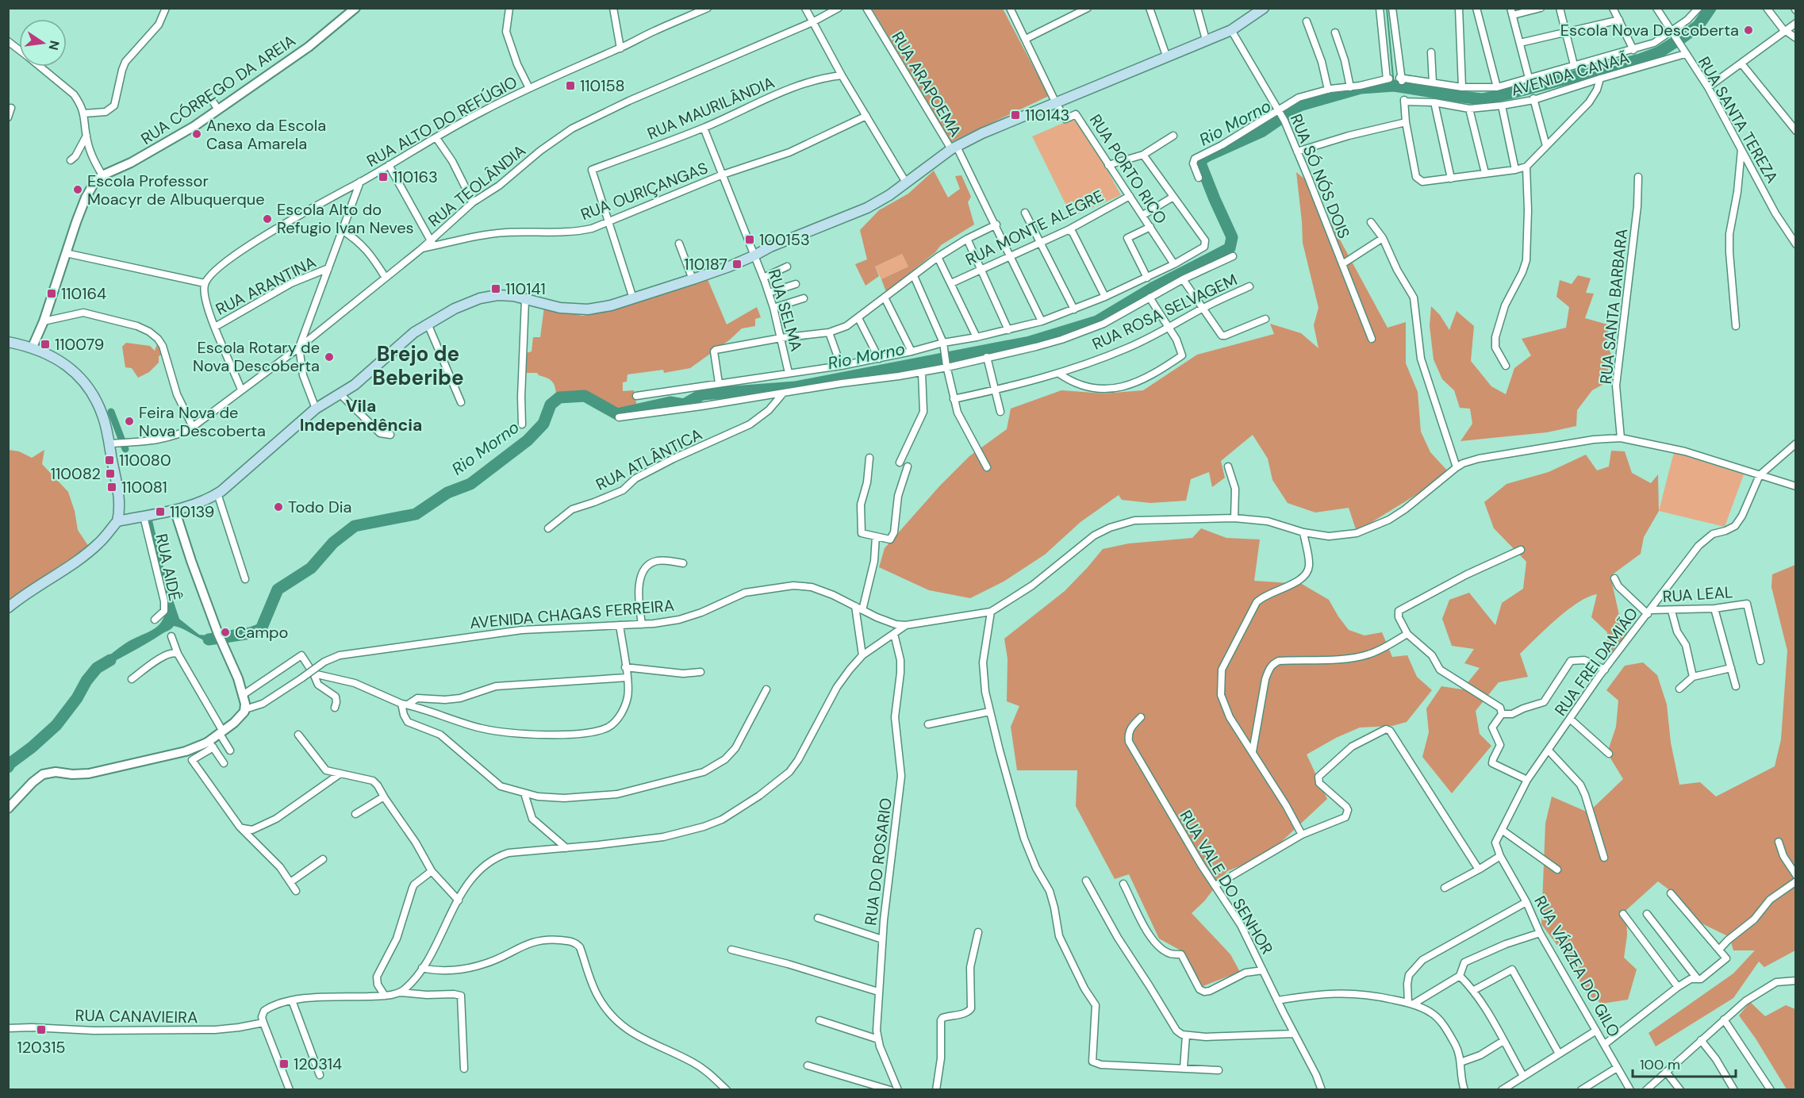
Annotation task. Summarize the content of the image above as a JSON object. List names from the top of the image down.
{
  "streets": {
    "street": [
      "AVENIDA CANAÃ",
      "RUA ARAPOEMA",
      "RUA CÓRREGO DA AREIA",
      "RUA MAURILÂNDIA",
      "RUA SANTA TEREZA",
      "RUA ALTO DO REFÚGIO",
      "RUA PORTO RICO",
      "RUA SÓ NÓS DOIS",
      "RUA TEOLÂNDIA",
      "RUA OURIÇANGAS",
      "RUA MONTE ALEGRE",
      "RUA ARANTINA",
      "RUA SANTA BARBARA",
      "RUA SELMA",
      "RUA ROSA SELVAGEM",
      "RUA ATLÂNTICA",
      "RUA AIDÊ",
      "RUA LEAL",
      "AVENIDA CHAGAS FERREIRA",
      "RUA FREI DAMIÃO",
      "RUA DO ROSARIO",
      "RUA VALE DO SENHOR",
      "RUA VÁRZEA DO GILO",
      "RUA CANAVIEIRA"
    ]
  },
  "crossings": [
    ["AVENIDA CANAÃ", "RUA SANTA TEREZA"],
    ["RUA ARAPOEMA", "RUA MONTE ALEGRE"],
    ["RUA MAURILÂNDIA", "RUA OURIÇANGAS"],
    ["RUA MAURILÂNDIA", "RUA SELMA"],
    ["RUA PORTO RICO", "RUA MONTE ALEGRE"],
    ["RUA TEOLÂNDIA", "RUA OURIÇANGAS"],
    ["RUA OURIÇANGAS", "RUA SELMA"],
    ["RUA SANTA BARBARA", "AVENIDA CHAGAS FERREIRA"],
    ["RUA LEAL", "RUA FREI DAMIÃO"],
    ["AVENIDA CHAGAS FERREIRA", "RUA FREI DAMIÃO"],
    ["RUA FREI DAMIÃO", "RUA VÁRZEA DO GILO"]
  ],
  "districts": ["Brejo de Beberibe", "Vila Independência"],
  "water": ["Rio Morno"],
  "places": {
    "other": [
      "Escola Nova Descoberta",
      "Anexo da Escola Casa Amarela",
      "Escola Professor Moacyr de Albuquerque",
      "Escola Alto do Refugio Ivan Neves",
      "Escola Rotary de Nova Descoberta",
      "Feira Nova de Nova Descoberta",
      "Todo Dia",
      "Campo"
    ],
    "transit": [
      "110158",
      "110143",
      "110163",
      "100153",
      "110187",
      "110141",
      "110164",
      "110079",
      "110080",
      "110082",
      "110081",
      "110139",
      "120315",
      "120314"
    ]
  },
  "scale_bar": "100 m",
  "north": "right"
}
